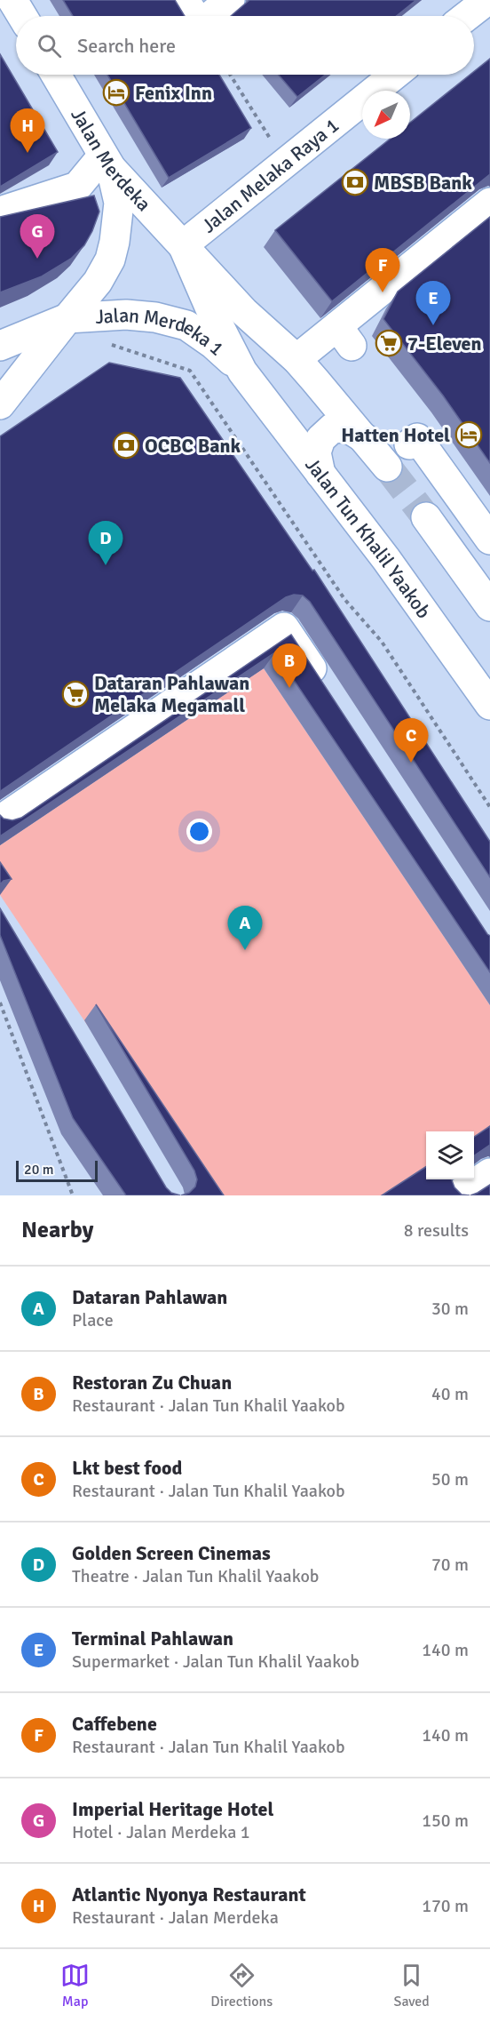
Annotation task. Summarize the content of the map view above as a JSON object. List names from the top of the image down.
{
  "streets": {
    "main road": [
      "Jalan Merdeka",
      "Jalan Melaka Raya 1",
      "Jalan Merdeka 1",
      "Jalan Tun Khalil Yaakob"
    ]
  },
  "crossings": [
    ["Jalan Merdeka", "Jalan Melaka Raya 1"],
    ["Jalan Merdeka", "Jalan Merdeka 1"],
    ["Jalan Merdeka 1", "Jalan Tun Khalil Yaakob"]
  ],
  "places": {
    "hotel": ["Fenix Inn", "Hatten Hotel"],
    "bank": ["MBSB Bank", "OCBC Bank"],
    "supermarket": ["7-Eleven", "Dataran Pahlawan Melaka Megamall"]
  },
  "scale_bar": "20 m",
  "north": "bottom left",
  "page": {
    "search": "Search here",
    "pins": [
      "H",
      "G",
      "F",
      "E",
      "D",
      "B",
      "C",
      "A"
    ],
    "scale": "20 m",
    "heading": ["Nearby", "8 results"],
    "list": [
      {
        "mark": "A",
        "name": "Dataran Pahlawan",
        "note": "Place",
        "value": "30 m"
      },
      {
        "mark": "B",
        "name": "Restoran Zu Chuan",
        "note": "Restaurant · Jalan Tun Khalil Yaakob",
        "value": "40 m"
      },
      {
        "mark": "C",
        "name": "Lkt best food",
        "note": "Restaurant · Jalan Tun Khalil Yaakob",
        "value": "50 m"
      },
      {
        "mark": "D",
        "name": "Golden Screen Cinemas",
        "note": "Theatre · Jalan Tun Khalil Yaakob",
        "value": "70 m"
      },
      {
        "mark": "E",
        "name": "Terminal Pahlawan",
        "note": "Supermarket · Jalan Tun Khalil Yaakob",
        "value": "140 m"
      },
      {
        "mark": "F",
        "name": "Caffebene",
        "note": "Restaurant · Jalan Tun Khalil Yaakob",
        "value": "140 m"
      },
      {
        "mark": "G",
        "name": "Imperial Heritage Hotel",
        "note": "Hotel · Jalan Merdeka 1",
        "value": "150 m"
      },
      {
        "mark": "H",
        "name": "Atlantic Nyonya Restaurant",
        "note": "Restaurant · Jalan Merdeka",
        "value": "170 m"
      }
    ],
    "nav": ["Map", "Directions", "Saved"]
  }
}
